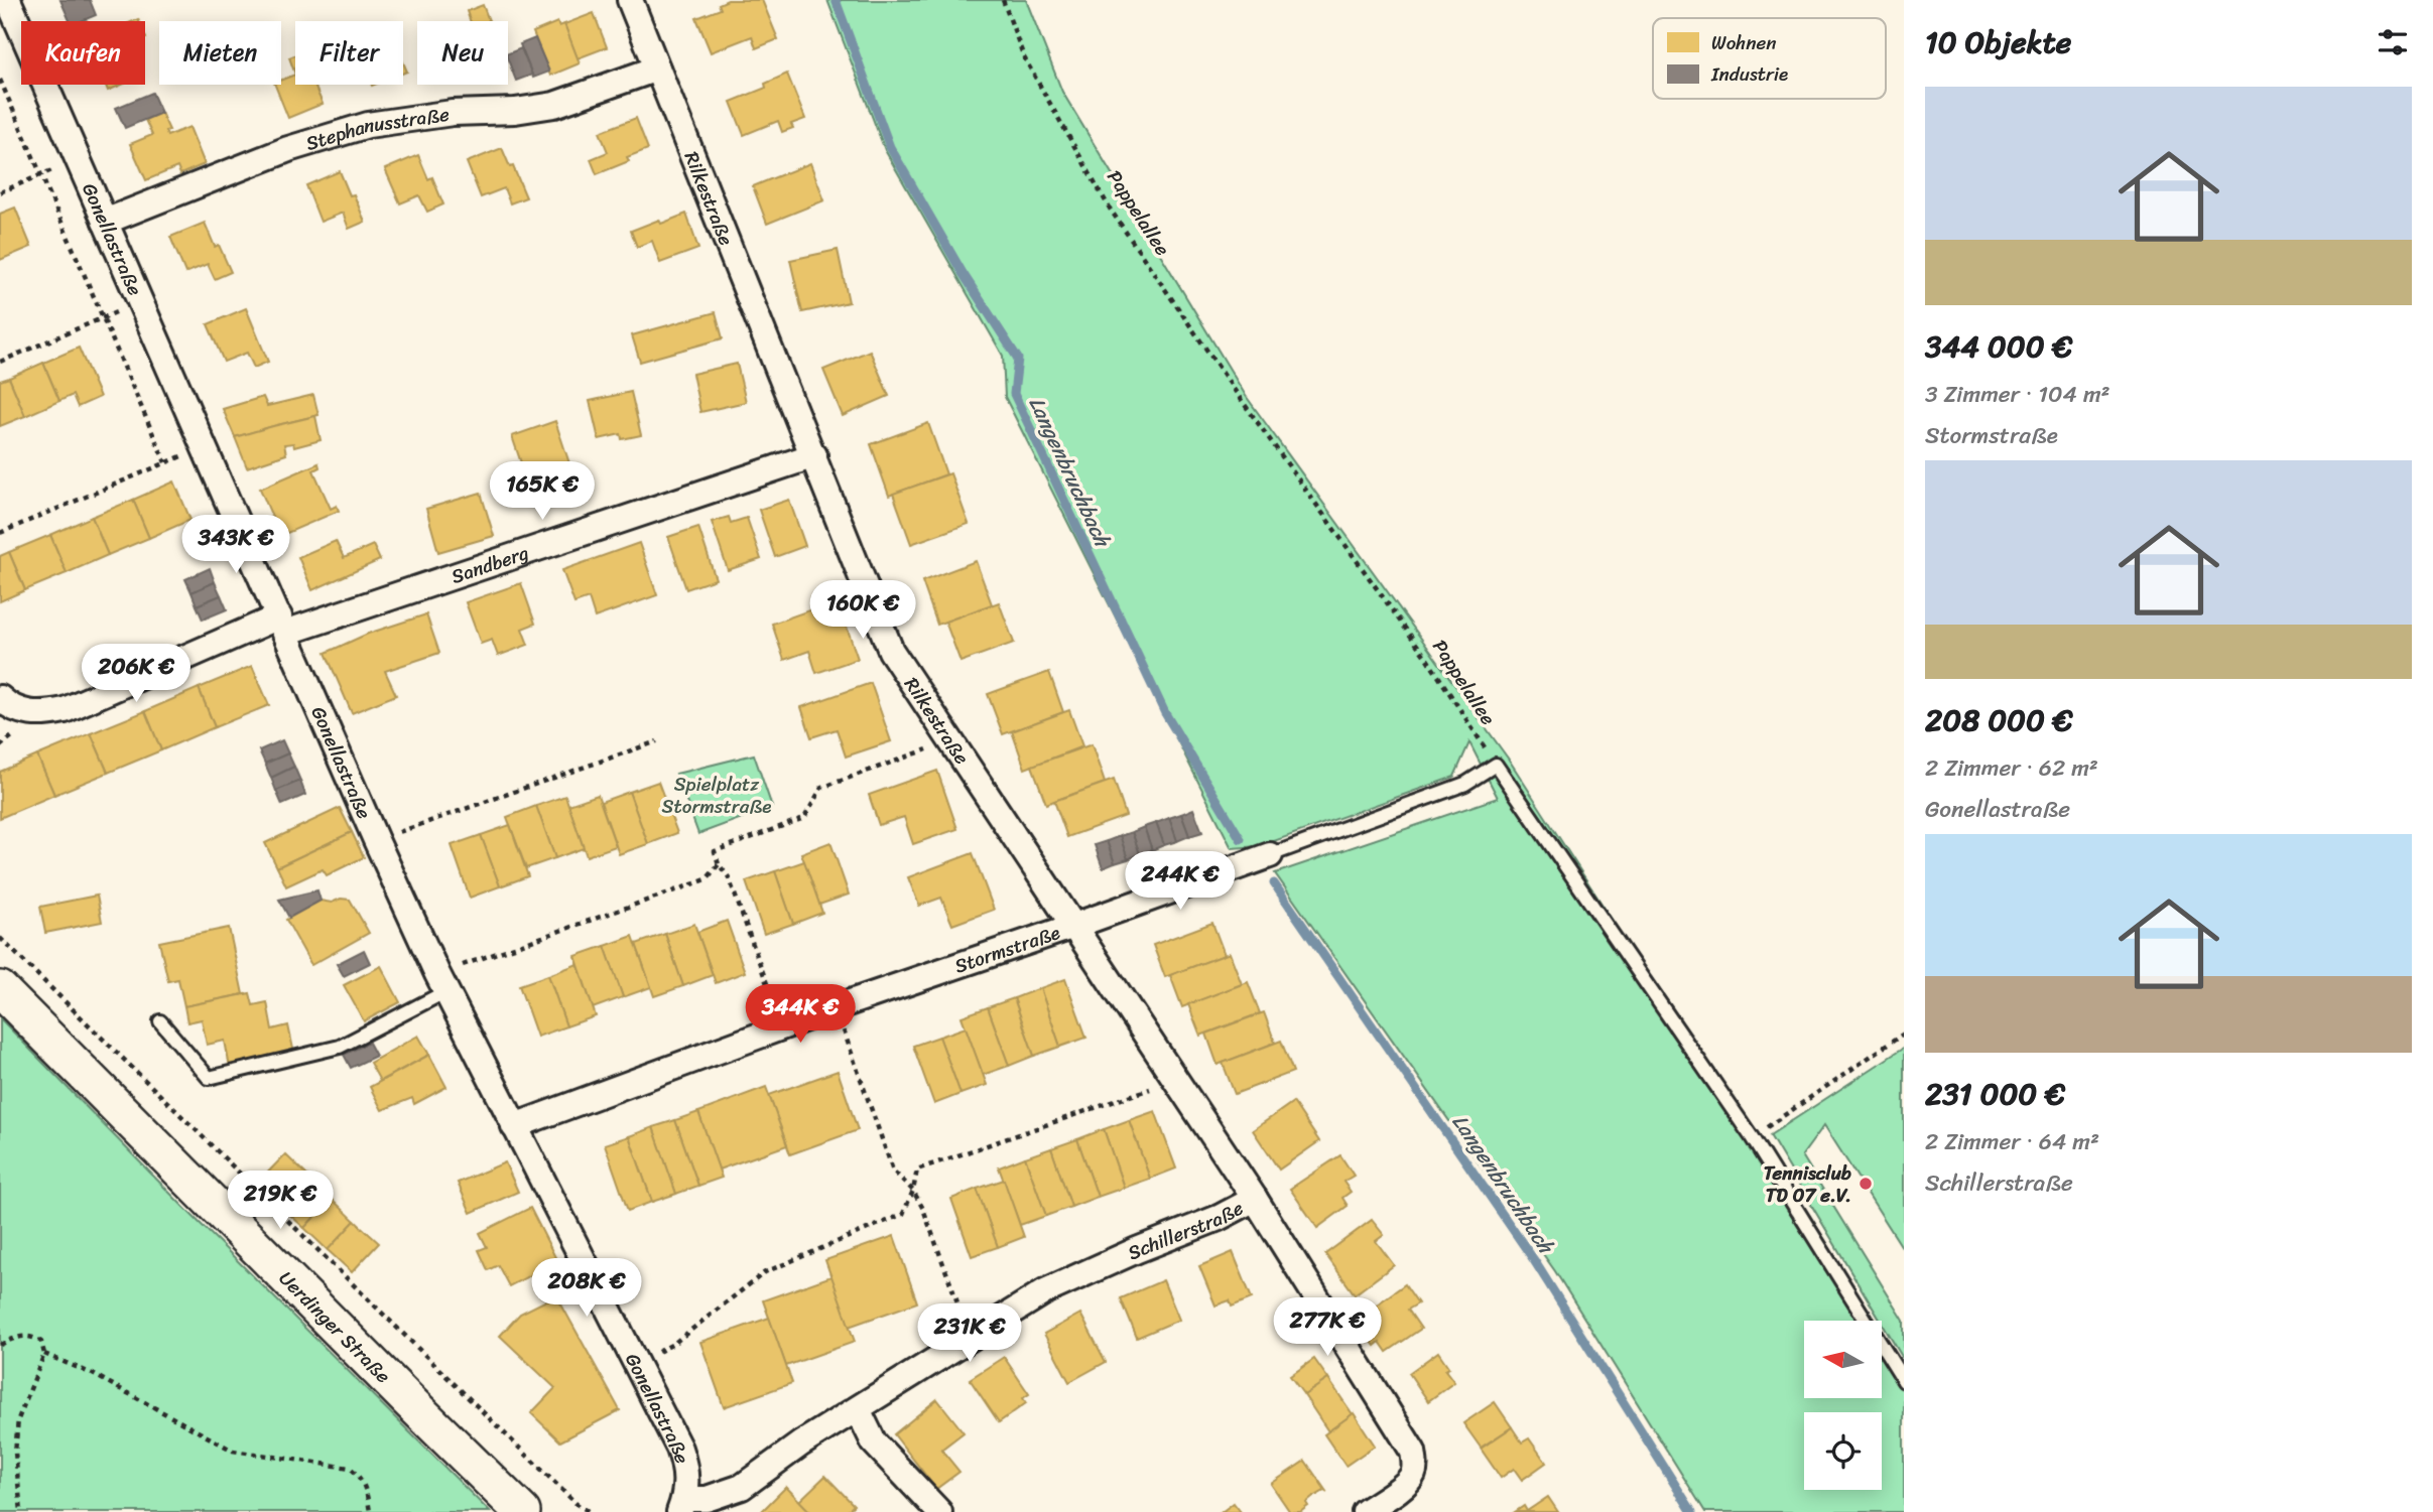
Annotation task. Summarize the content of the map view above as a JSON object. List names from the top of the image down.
{
  "streets": {
    "street": [
      "Stephanusstraße",
      "Rilkestraße",
      "Gonellastraße",
      "Sandberg",
      "Stormstraße",
      "Schillerstraße",
      "Uerdinger Straße"
    ],
    "path": ["Pappelallee"]
  },
  "crossings": [
    ["Stephanusstraße", "Rilkestraße"],
    ["Stephanusstraße", "Gonellastraße"],
    ["Rilkestraße", "Sandberg"],
    ["Rilkestraße", "Stormstraße"],
    ["Rilkestraße", "Schillerstraße"],
    ["Pappelallee", "Stormstraße"],
    ["Gonellastraße", "Sandberg"],
    ["Gonellastraße", "Stormstraße"],
    ["Gonellastraße", "Schillerstraße"]
  ],
  "water": ["Langenbruchbach"],
  "parks": ["Spielplatz Stormstraße"],
  "places": ["Tennisclub TD 07 e.V."],
  "legend": ["Wohnen", "Industrie"],
  "north": "left",
  "page": {
    "heading": "10 Objekte",
    "chip": [
      "Kaufen",
      "Mieten",
      "Filter",
      "Neu"
    ],
    "list": [
      {
        "name": "344 000 €",
        "note": "3 Zimmer · 104 m² · Stormstraße"
      },
      {
        "name": "208 000 €",
        "note": "2 Zimmer · 62 m² · Gonellastraße"
      },
      {
        "name": "231 000 €",
        "note": "2 Zimmer · 64 m² · Schillerstraße"
      }
    ],
    "price": [
      "165K €",
      "343K €",
      "160K €",
      "206K €",
      "244K €",
      "344K €",
      "219K €",
      "208K €",
      "277K €",
      "231K €"
    ]
  }
}
